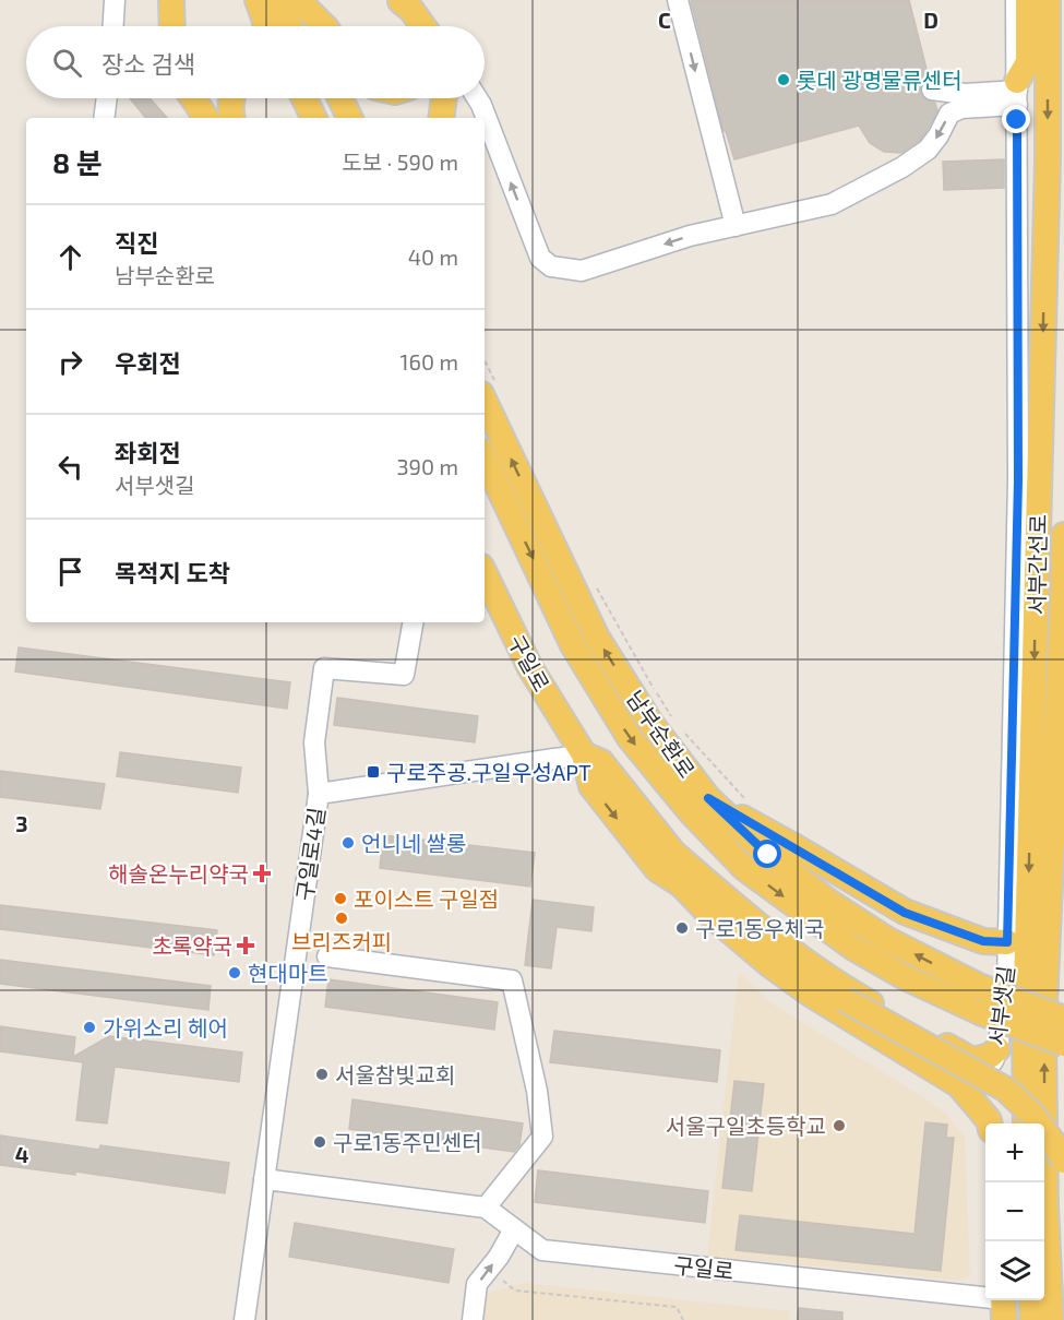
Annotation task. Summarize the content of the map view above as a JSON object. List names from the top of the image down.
{
  "streets": {
    "main road": ["서부간선로", "구일로", "남부순환로"],
    "street": ["구일로4길", "서부샛길"]
  },
  "crossings": [
    ["구일로", "구일로4길"],
    ["구일로", "서부샛길"]
  ],
  "places": {
    "other": [
      "롯데 광명물류센터",
      "언니네 쌀롱",
      "포이스트 구일점",
      "브리즈커피",
      "구로1동우체국",
      "현대마트",
      "가위소리 헤어",
      "서울참빛교회",
      "서울구일초등학교",
      "구로1동주민센터"
    ],
    "transit": ["구로주공.구일우성APT"],
    "health": ["해솔온누리약국", "초록약국"]
  },
  "page": {
    "search": "장소 검색",
    "heading": ["8 분", "도보 · 590 m"],
    "list": [
      ["직진", "남부순환로", "40 m"],
      ["우회전", "160 m"],
      ["좌회전", "서부샛길", "390 m"],
      "목적지 도착"
    ],
    "map_buttons": ["+", "−"]
  },
  "grid": {
    "columns": ["C", "D"],
    "rows": ["3", "4"]
  }
}
